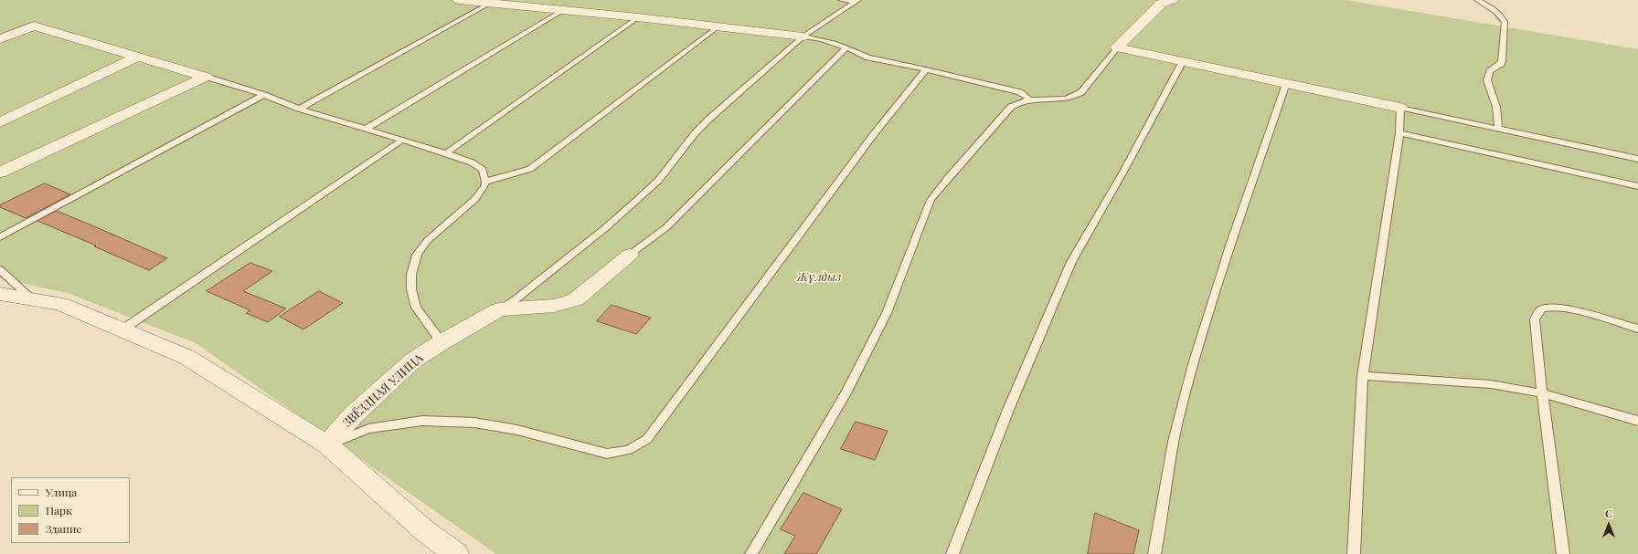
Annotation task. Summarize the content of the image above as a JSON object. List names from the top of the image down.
{
  "streets": {
    "street": ["ЗВЁЗДНАЯ УЛИЦА"]
  },
  "parks": ["Жұлдыз"],
  "legend": ["Улица", "Парк", "Здание"],
  "north": "top"
}
